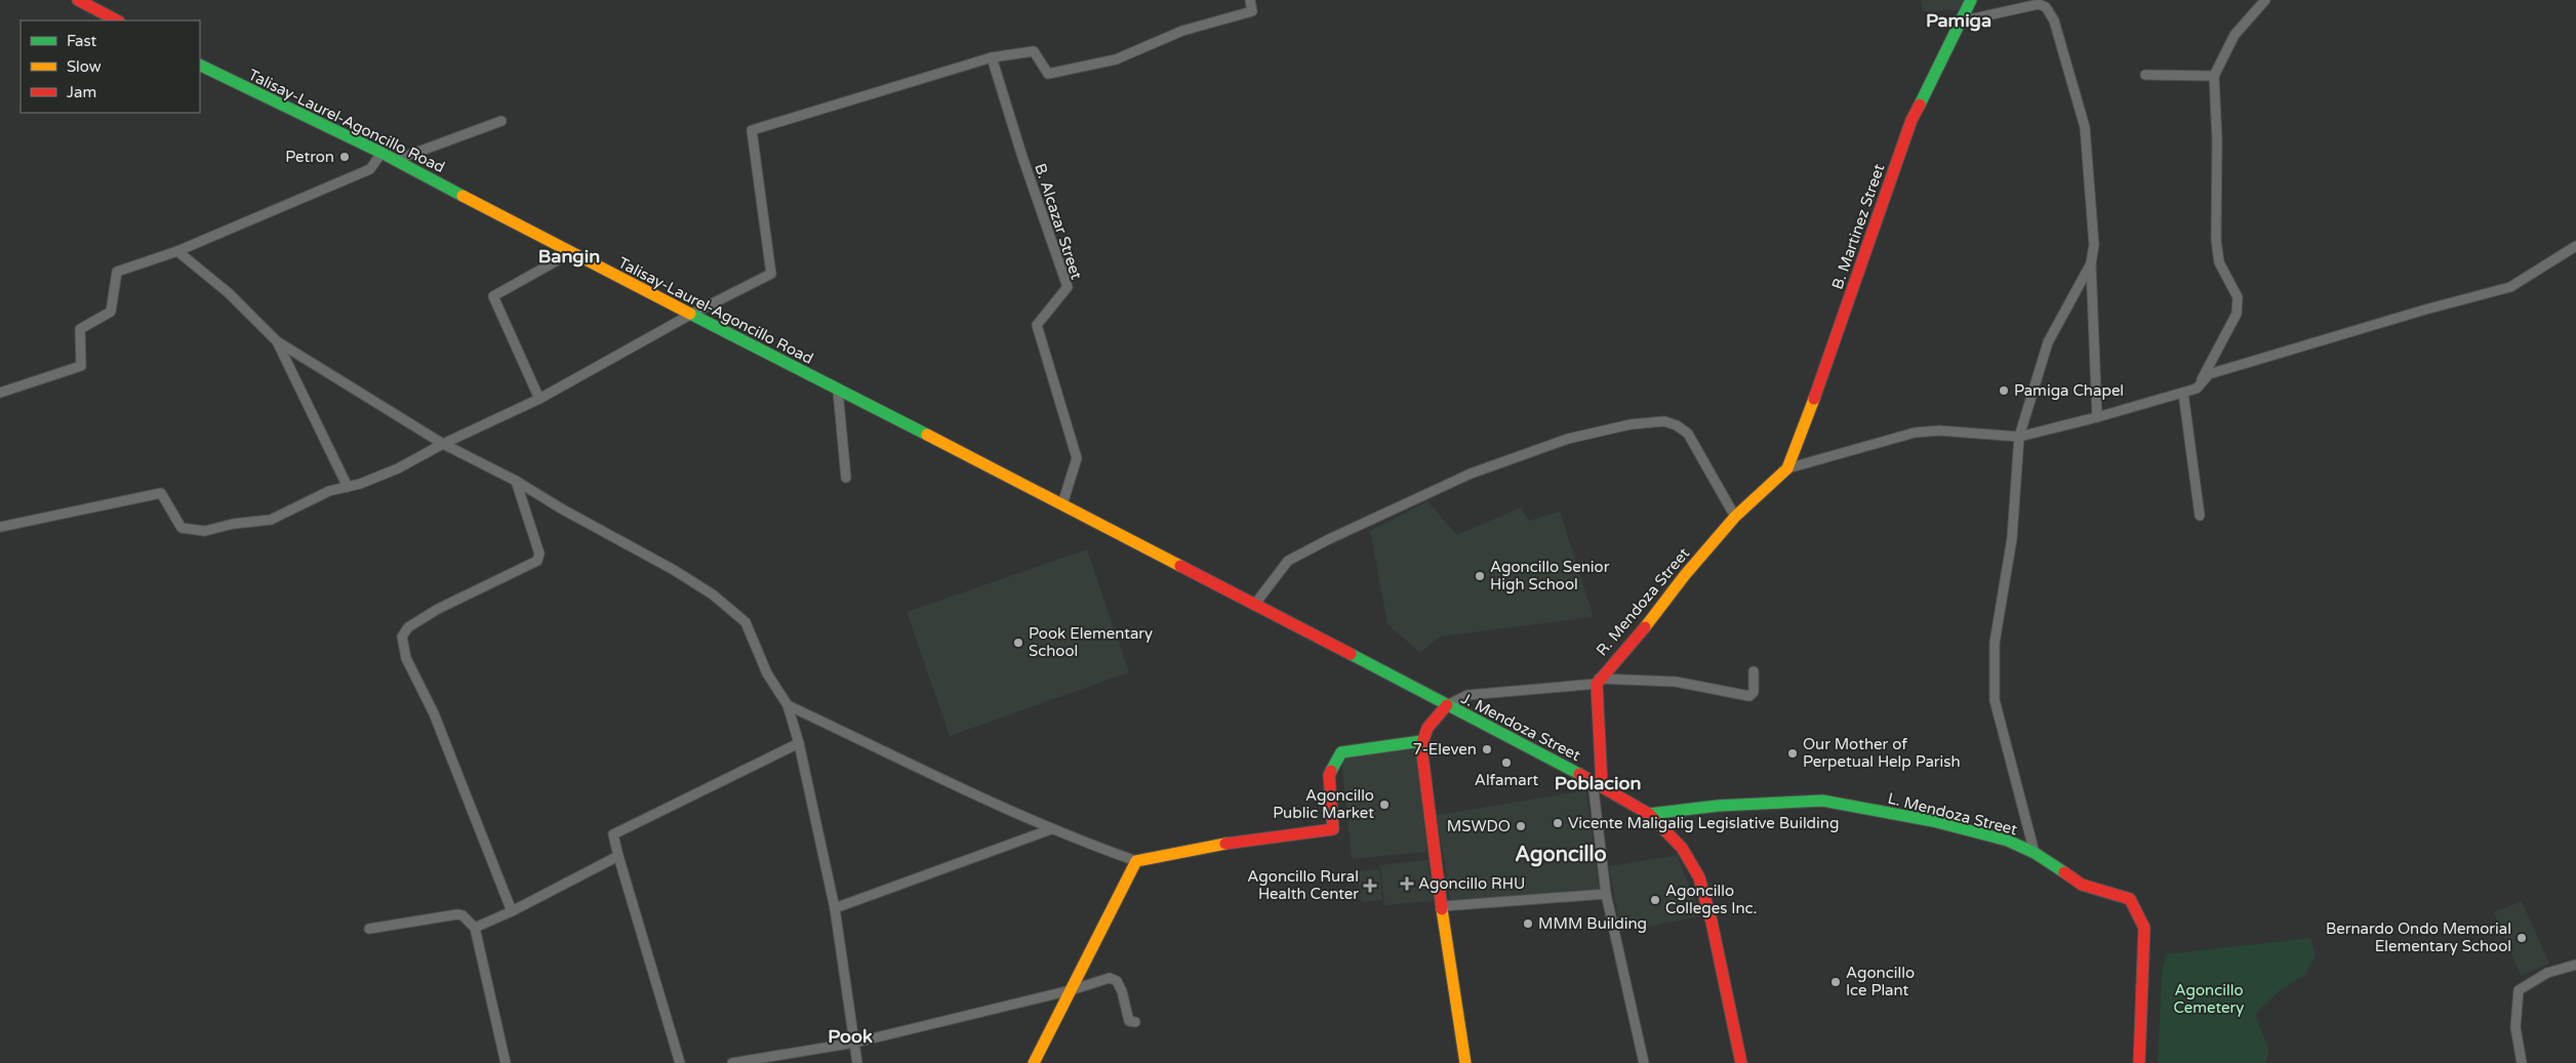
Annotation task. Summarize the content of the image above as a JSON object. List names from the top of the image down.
{
  "streets": {
    "main road": [
      "Talisay-Laurel-Agoncillo Road",
      "B. Martinez Street",
      "R. Mendoza Street",
      "J. Mendoza Street",
      "L. Mendoza Street"
    ],
    "street": ["B. Alcazar Street"]
  },
  "crossings": [
    ["Talisay-Laurel-Agoncillo Road", "B. Alcazar Street"],
    ["Talisay-Laurel-Agoncillo Road", "J. Mendoza Street"],
    ["B. Martinez Street", "R. Mendoza Street"],
    ["J. Mendoza Street", "L. Mendoza Street"]
  ],
  "districts": [
    "Pamiga",
    "Bangin",
    "Poblacion",
    "Agoncillo",
    "Pook"
  ],
  "parks": ["Agoncillo Cemetery"],
  "places": {
    "other": [
      "Petron",
      "Pamiga Chapel",
      "Agoncillo Senior High School",
      "Pook Elementary School",
      "7-Eleven",
      "Our Mother of Perpetual Help Parish",
      "Alfamart",
      "Agoncillo Public Market",
      "Vicente Maligalig Legislative Building",
      "MSWDO",
      "Agoncillo Colleges Inc.",
      "MMM Building",
      "Bernardo Ondo Memorial Elementary School",
      "Agoncillo Ice Plant"
    ],
    "health": ["Agoncillo RHU", "Agoncillo Rural Health Center"]
  },
  "legend": ["Fast", "Slow", "Jam"]
}
